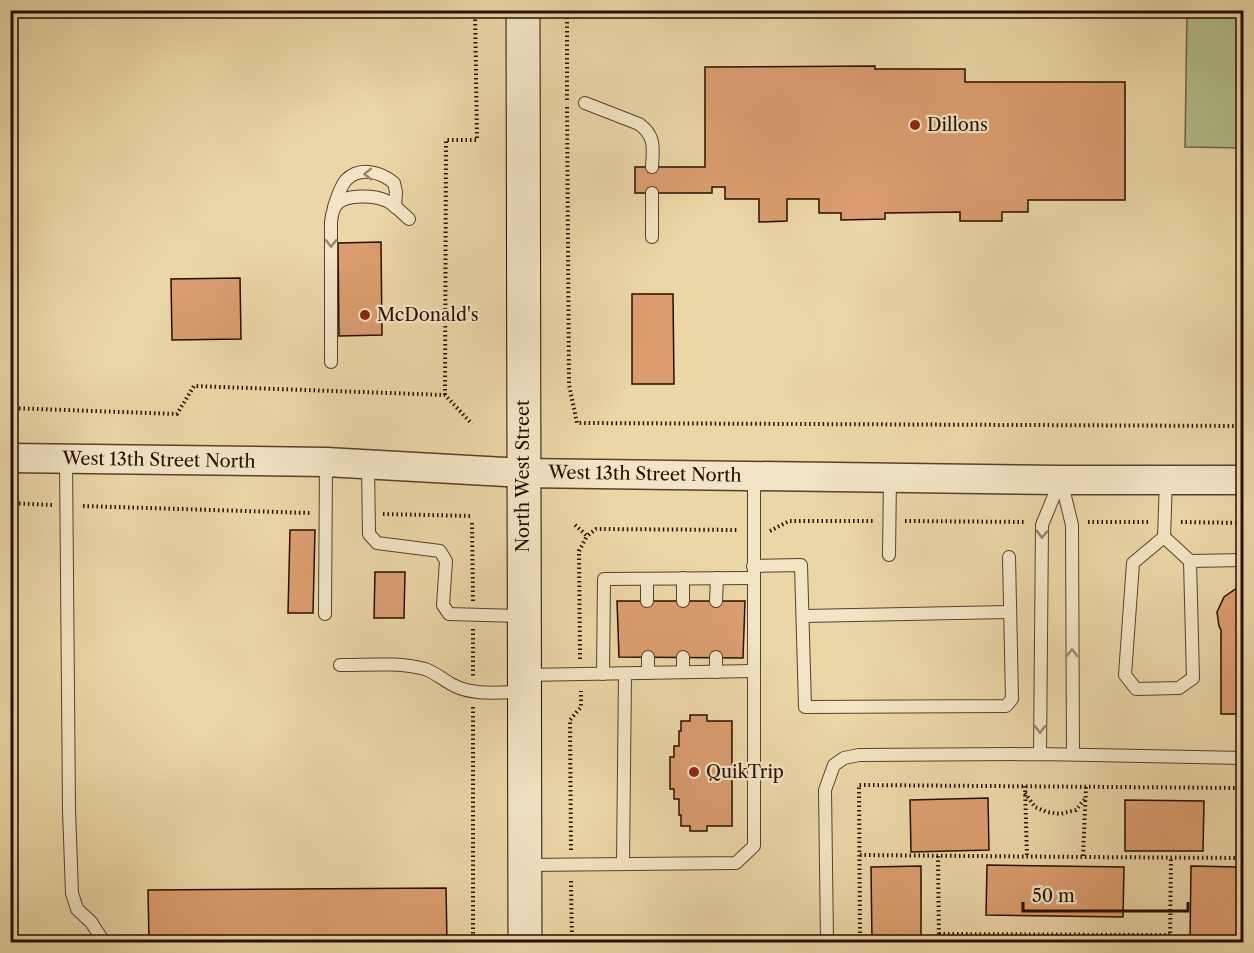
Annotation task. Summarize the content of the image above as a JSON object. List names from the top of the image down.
{
  "streets": {
    "main road": ["North West Street"],
    "street": ["West 13th Street North"]
  },
  "crossings": [
    ["West 13th Street North", "North West Street"]
  ],
  "places": ["Dillons", "McDonald's", "QuikTrip"],
  "scale_bar": "50 m"
}
